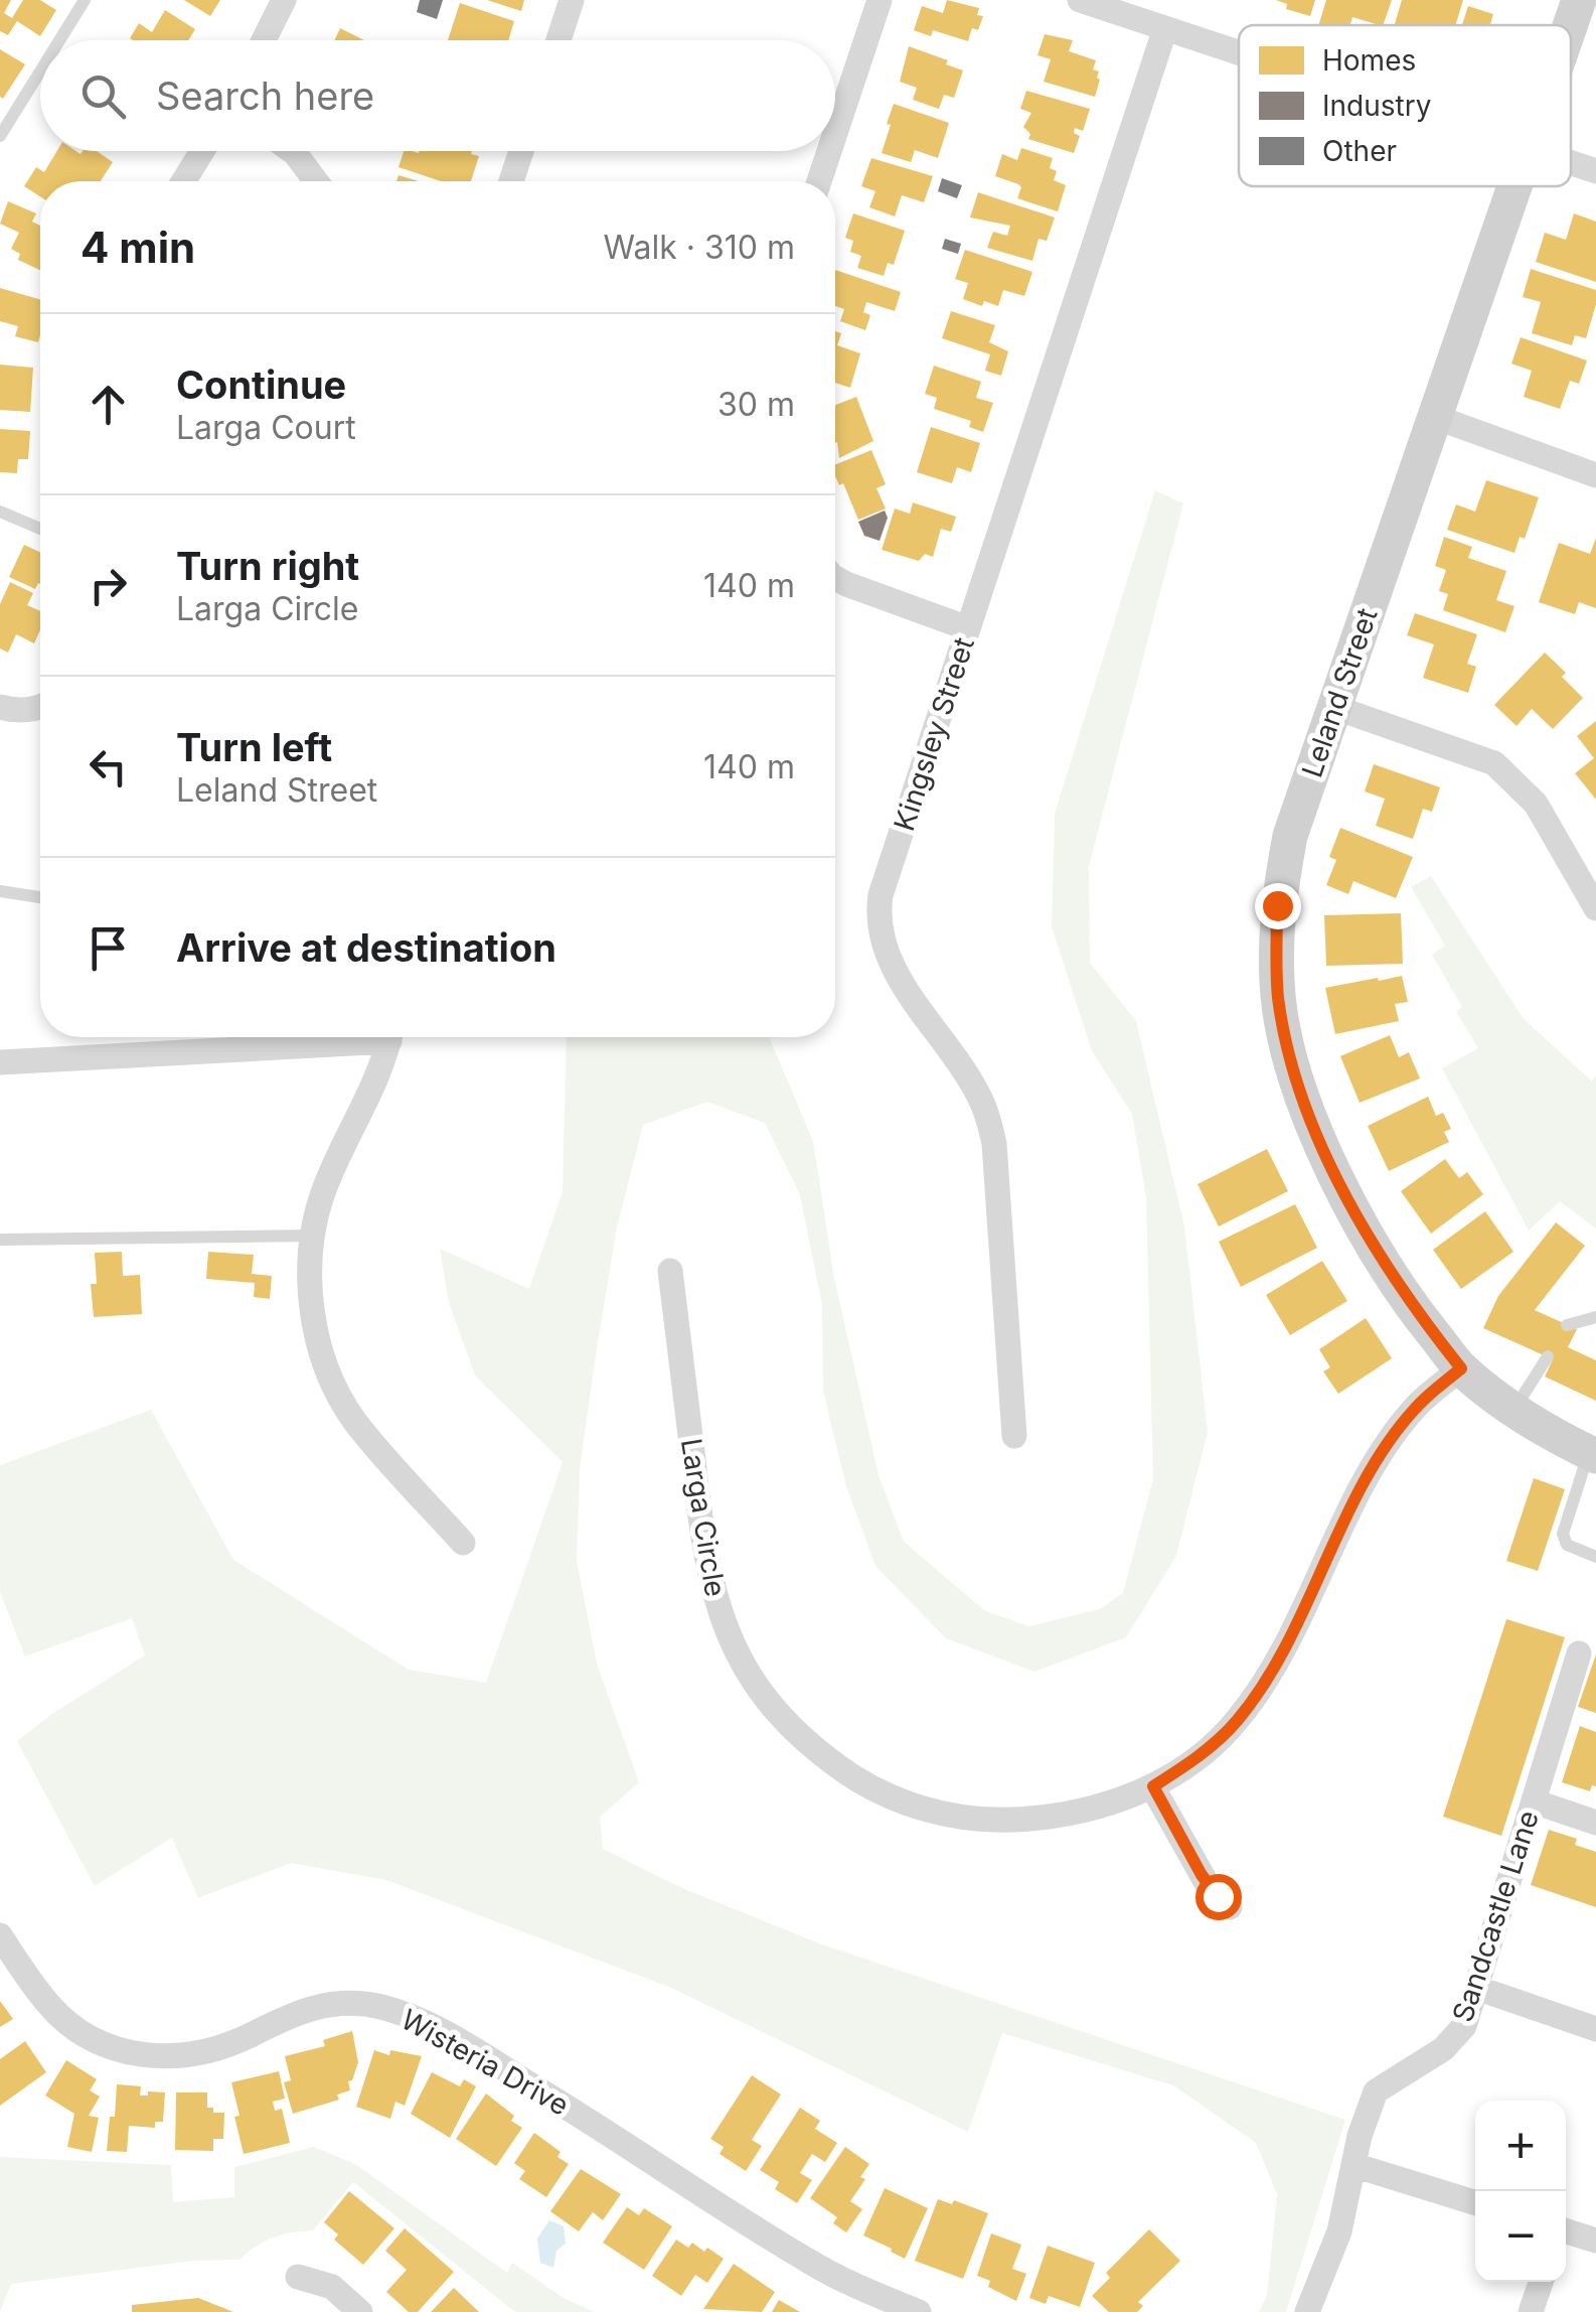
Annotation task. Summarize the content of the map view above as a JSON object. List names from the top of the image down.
{
  "streets": {
    "street": [
      "Leland Street",
      "Kingsley Street",
      "Larga Circle",
      "Sandcastle Lane",
      "Wisteria Drive"
    ]
  },
  "crossings": [
    ["Leland Street", "Larga Circle"]
  ],
  "legend": ["Homes", "Industry", "Other"],
  "page": {
    "search": "Search here",
    "heading": ["4 min", "Walk · 310 m"],
    "list": [
      ["Continue", "Larga Court", "30 m"],
      ["Turn right", "Larga Circle", "140 m"],
      ["Turn left", "Leland Street", "140 m"],
      "Arrive at destination"
    ],
    "map_buttons": ["+", "−"]
  }
}
